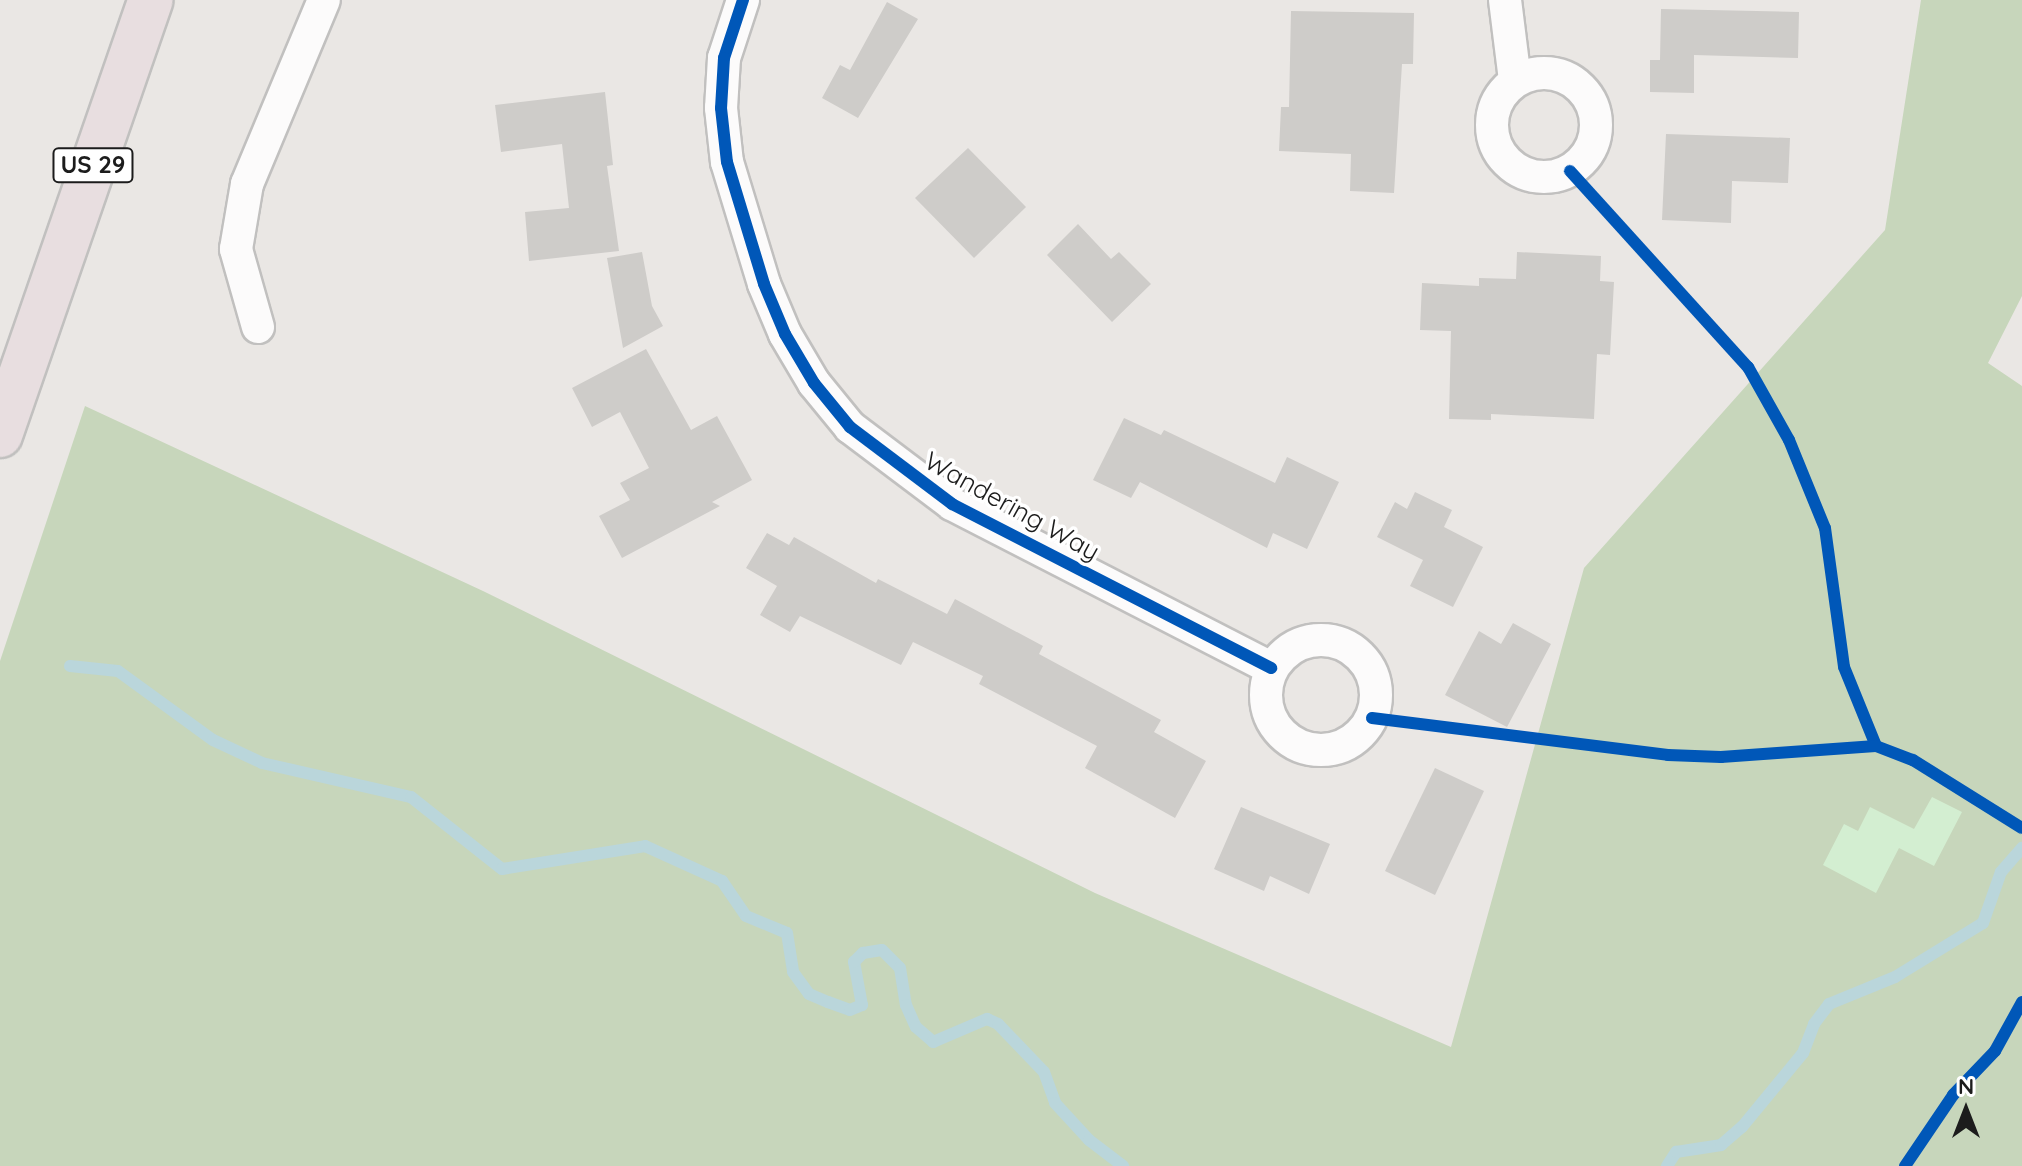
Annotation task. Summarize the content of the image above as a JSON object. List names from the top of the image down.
{
  "streets": {
    "highway": ["US 29"],
    "street": ["Wandering Way"]
  },
  "north": "top"
}
